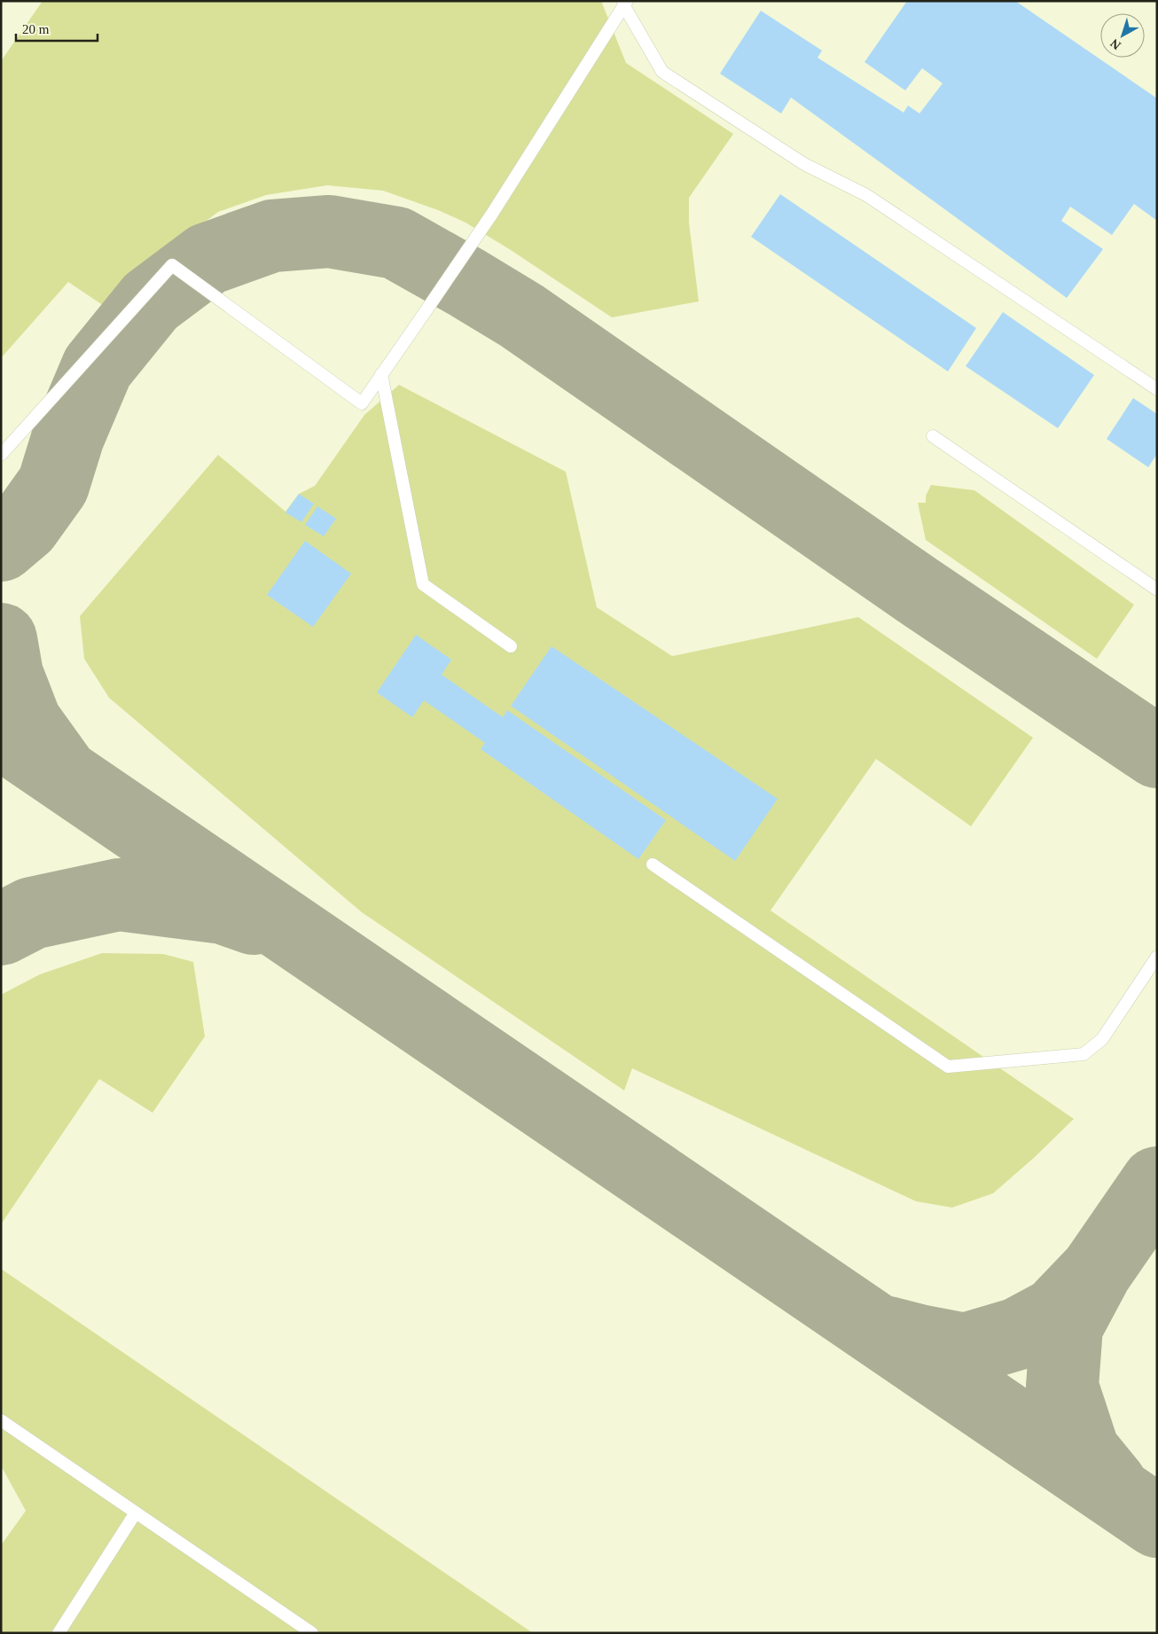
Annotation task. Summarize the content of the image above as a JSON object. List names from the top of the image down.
{
  "scale_bar": "20 m",
  "north": "bottom left"
}
